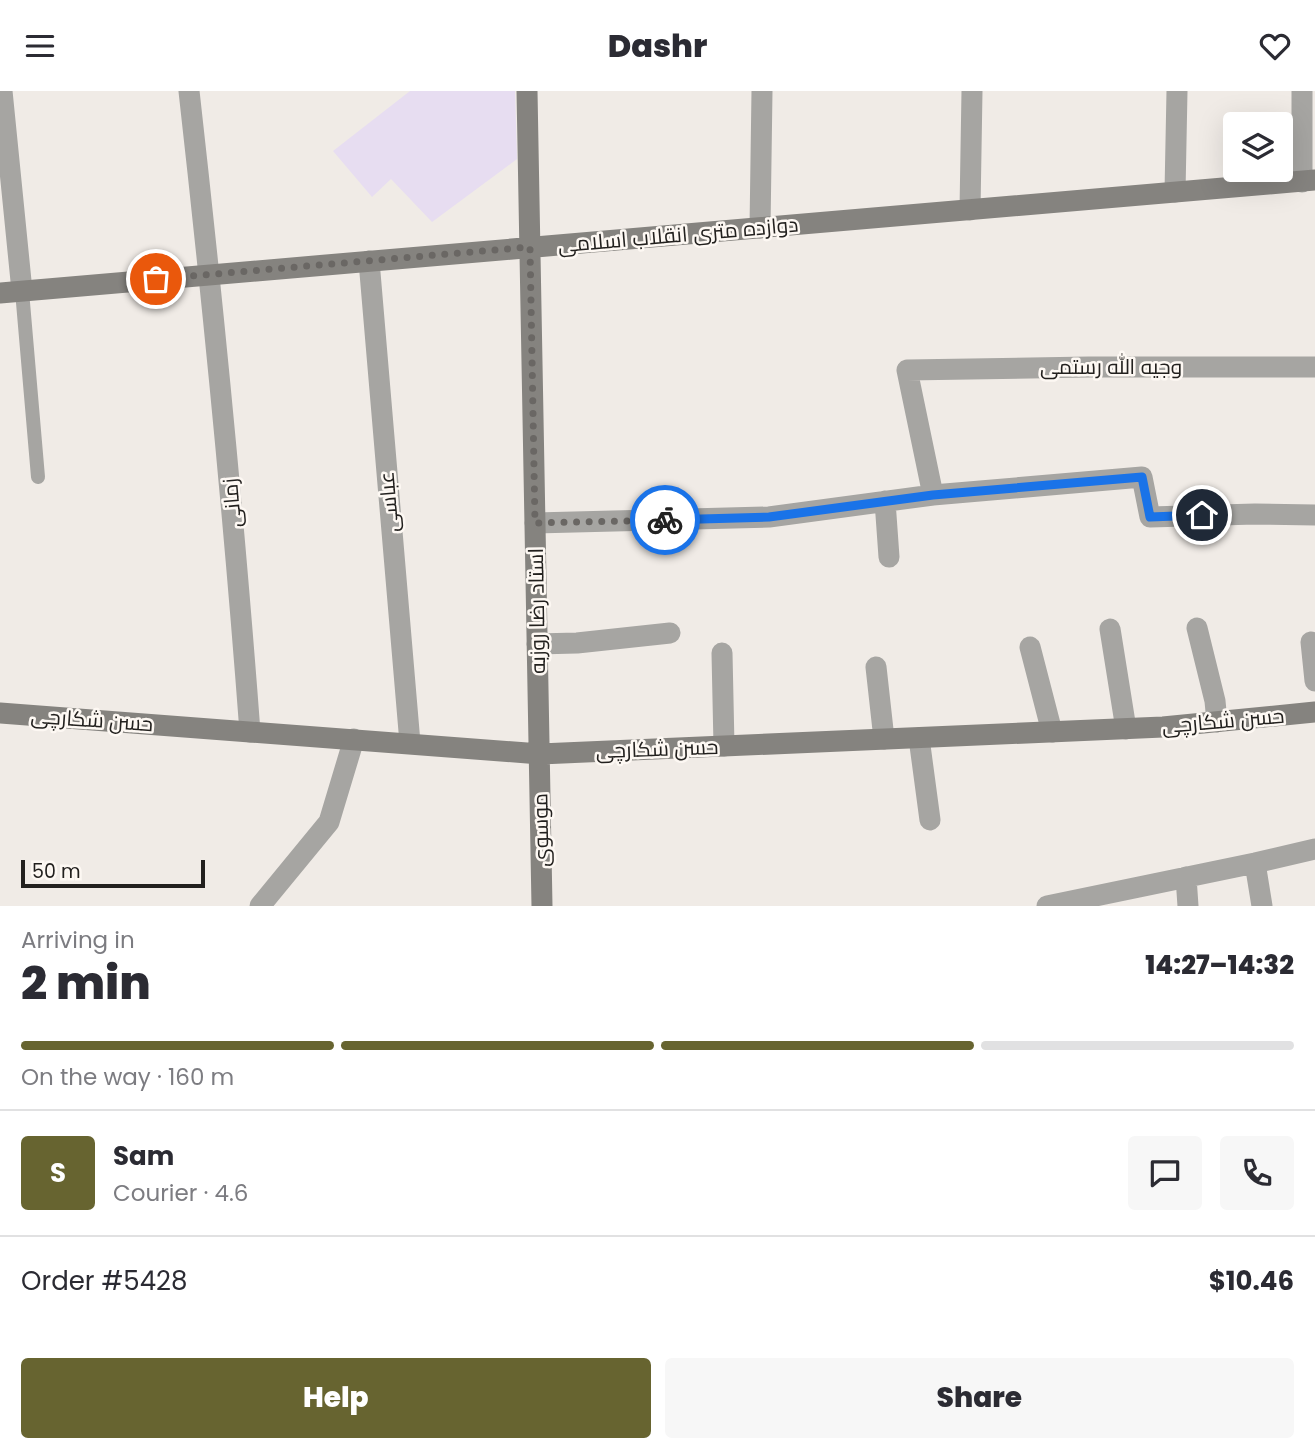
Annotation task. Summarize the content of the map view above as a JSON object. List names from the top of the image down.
{
  "streets": {
    "street": [
      "دوازده متری انقلاب اسلامی",
      "وجیه الله رستمی",
      "عباسی",
      "زمانی",
      "استاد رضا روزبه",
      "حسن شکارچی",
      "موسوی"
    ]
  },
  "crossings": [
    ["دوازده متری انقلاب اسلامی", "عباسی"],
    ["دوازده متری انقلاب اسلامی", "زمانی"],
    ["دوازده متری انقلاب اسلامی", "استاد رضا روزبه"],
    ["عباسی", "حسن شکارچی"],
    ["زمانی", "حسن شکارچی"],
    ["استاد رضا روزبه", "حسن شکارچی"],
    ["استاد رضا روزبه", "موسوی"],
    ["حسن شکارچی", "موسوی"]
  ],
  "scale_bar": "50 m",
  "page": {
    "header": "Dashr",
    "scale": "50 m",
    "heading": ["2 min", "Arriving in", "14:27–14:32"],
    "panel": [
      "Sam",
      "Courier · 4.6",
      "Order #5428",
      "$10.46"
    ],
    "bar": "On the way · 160 m",
    "round": "S",
    "buttons": ["Help", "Share"]
  }
}
